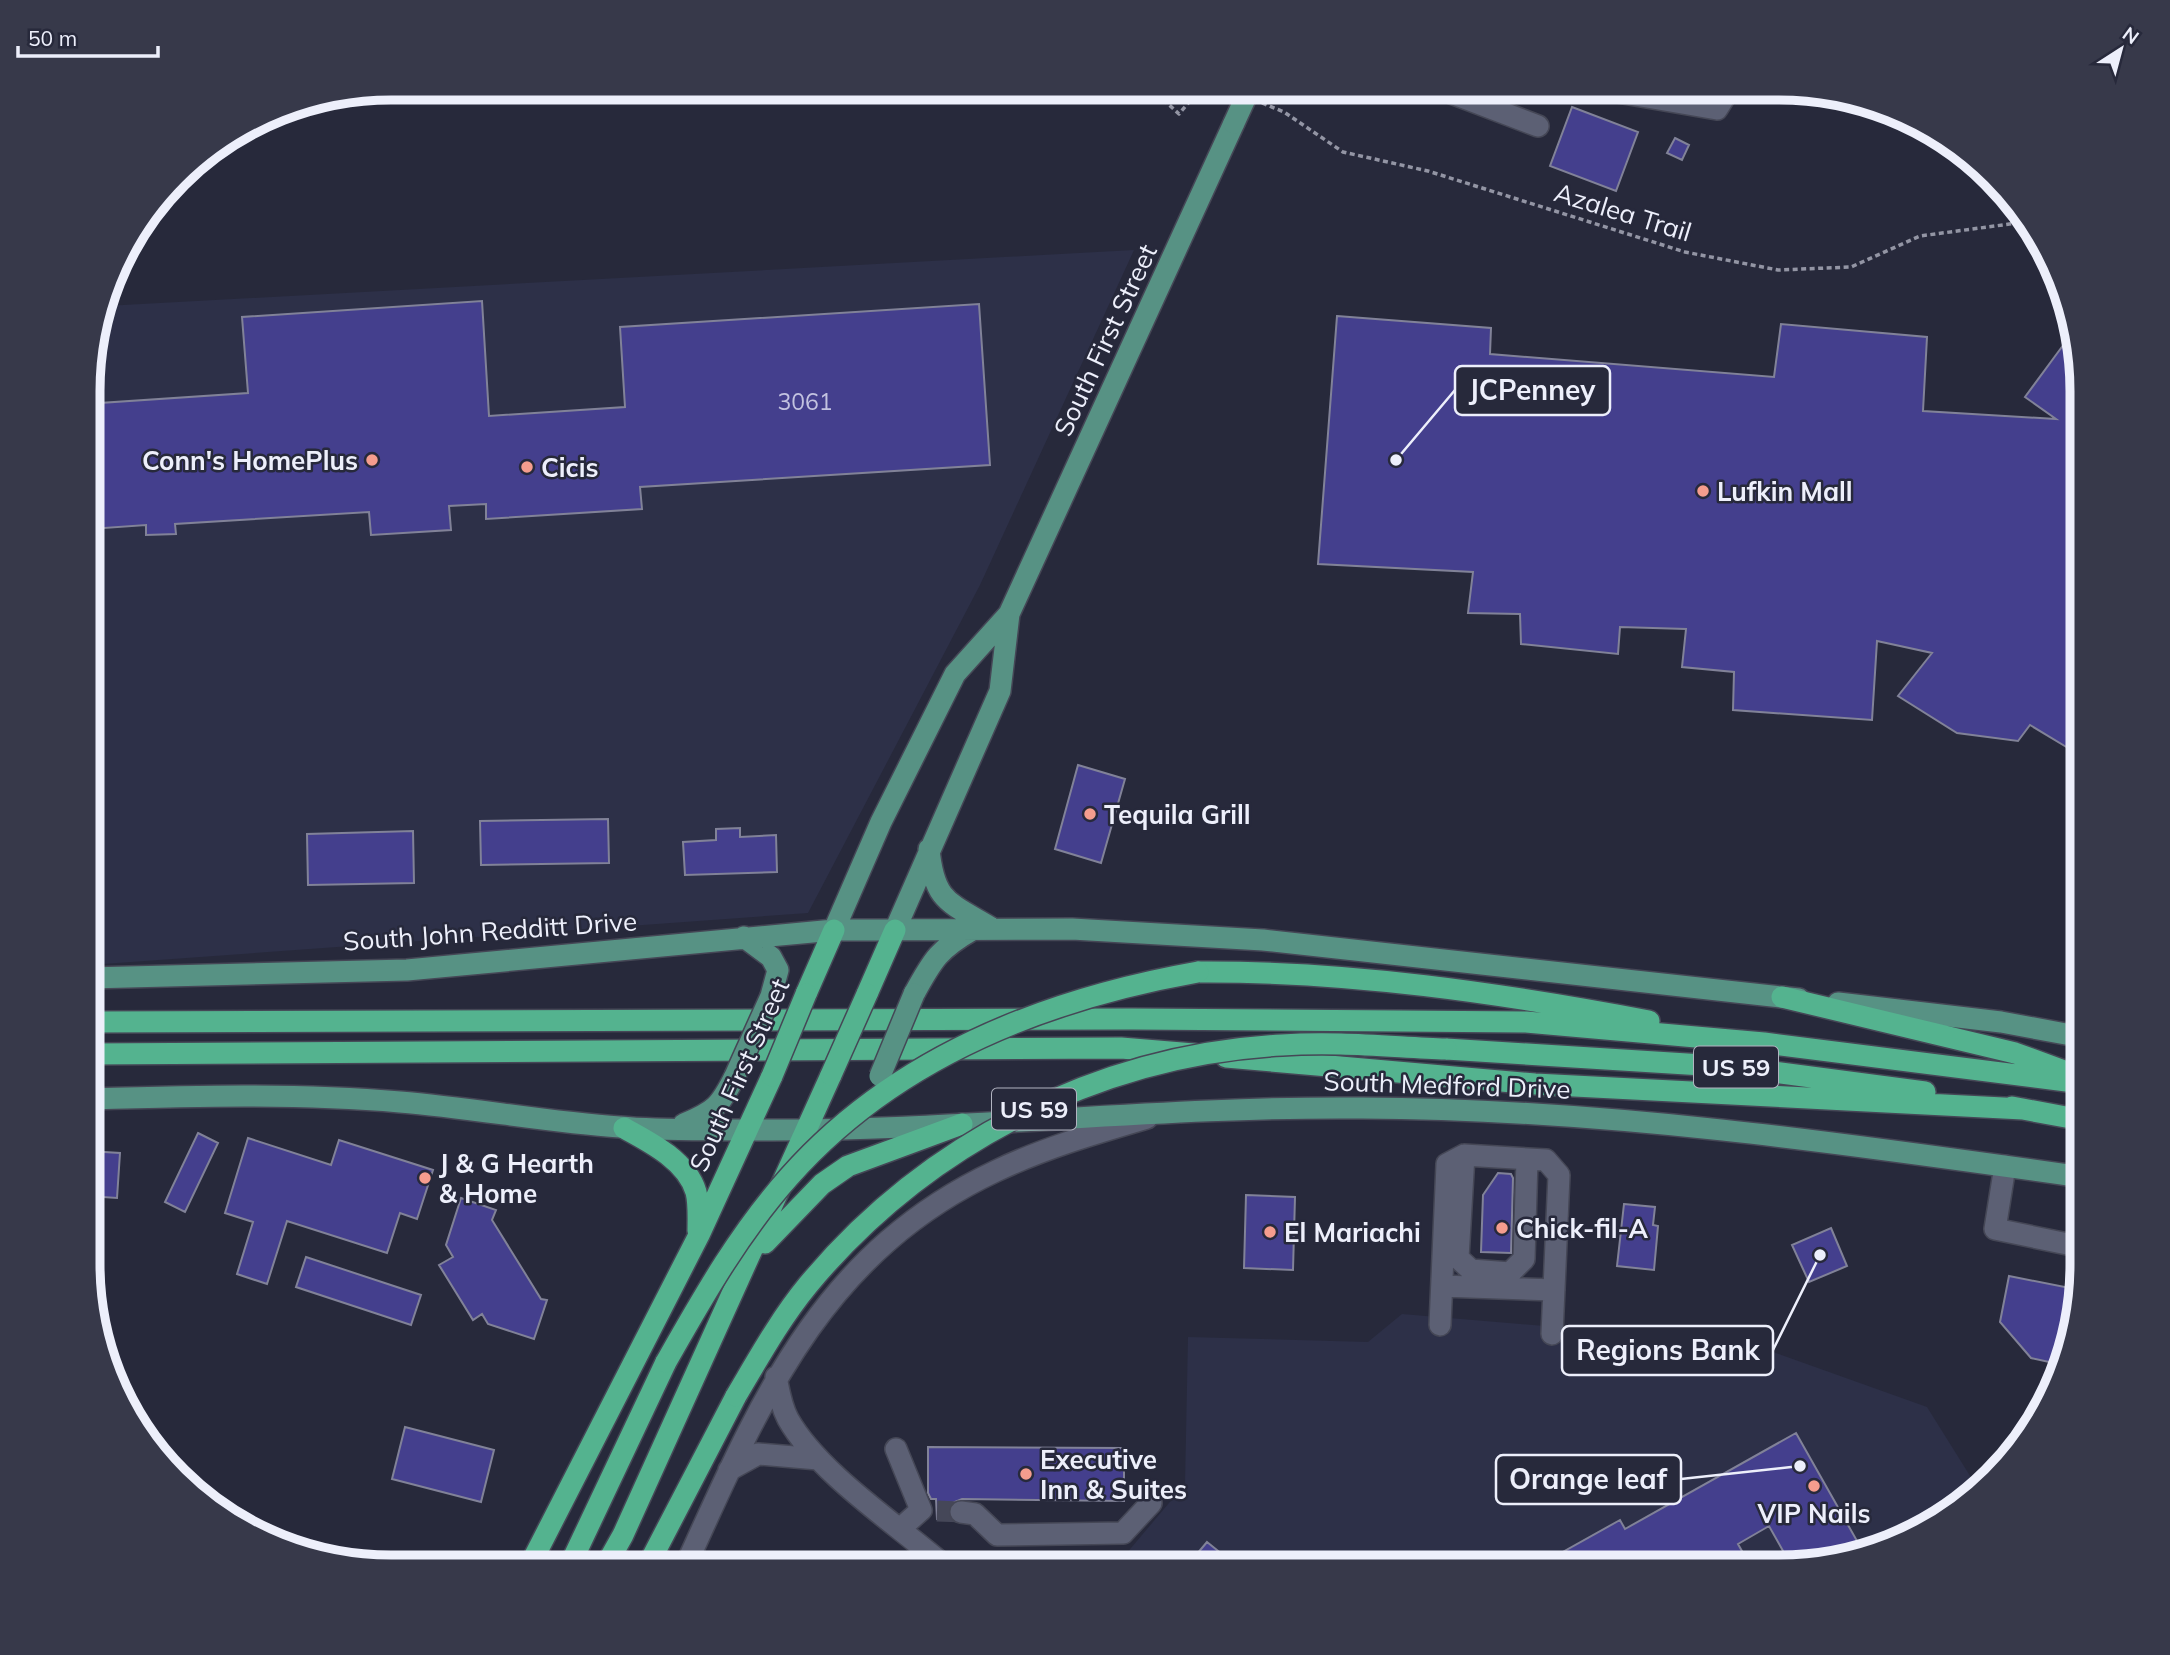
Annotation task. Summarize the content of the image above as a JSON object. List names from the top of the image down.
{
  "streets": {
    "highway": ["South First Street", "US 59"],
    "main road": ["South John Redditt Drive", "South Medford Drive"],
    "path": ["Azalea Trail"]
  },
  "crossings": [
    ["South First Street", "South John Redditt Drive"],
    ["South First Street", "South Medford Drive"]
  ],
  "places": [
    "Conn's HomePlus",
    "JCPenney",
    "Cicis",
    "Lufkin Mall",
    "Tequila Grill",
    "J & G Hearth & Home",
    "Chick-fil-A",
    "El Mariachi",
    "Regions Bank",
    "Orange leaf",
    "Executive Inn & Suites",
    "VIP Nails"
  ],
  "house_numbers": ["3061"],
  "scale_bar": "50 m",
  "north": "top right"
}
